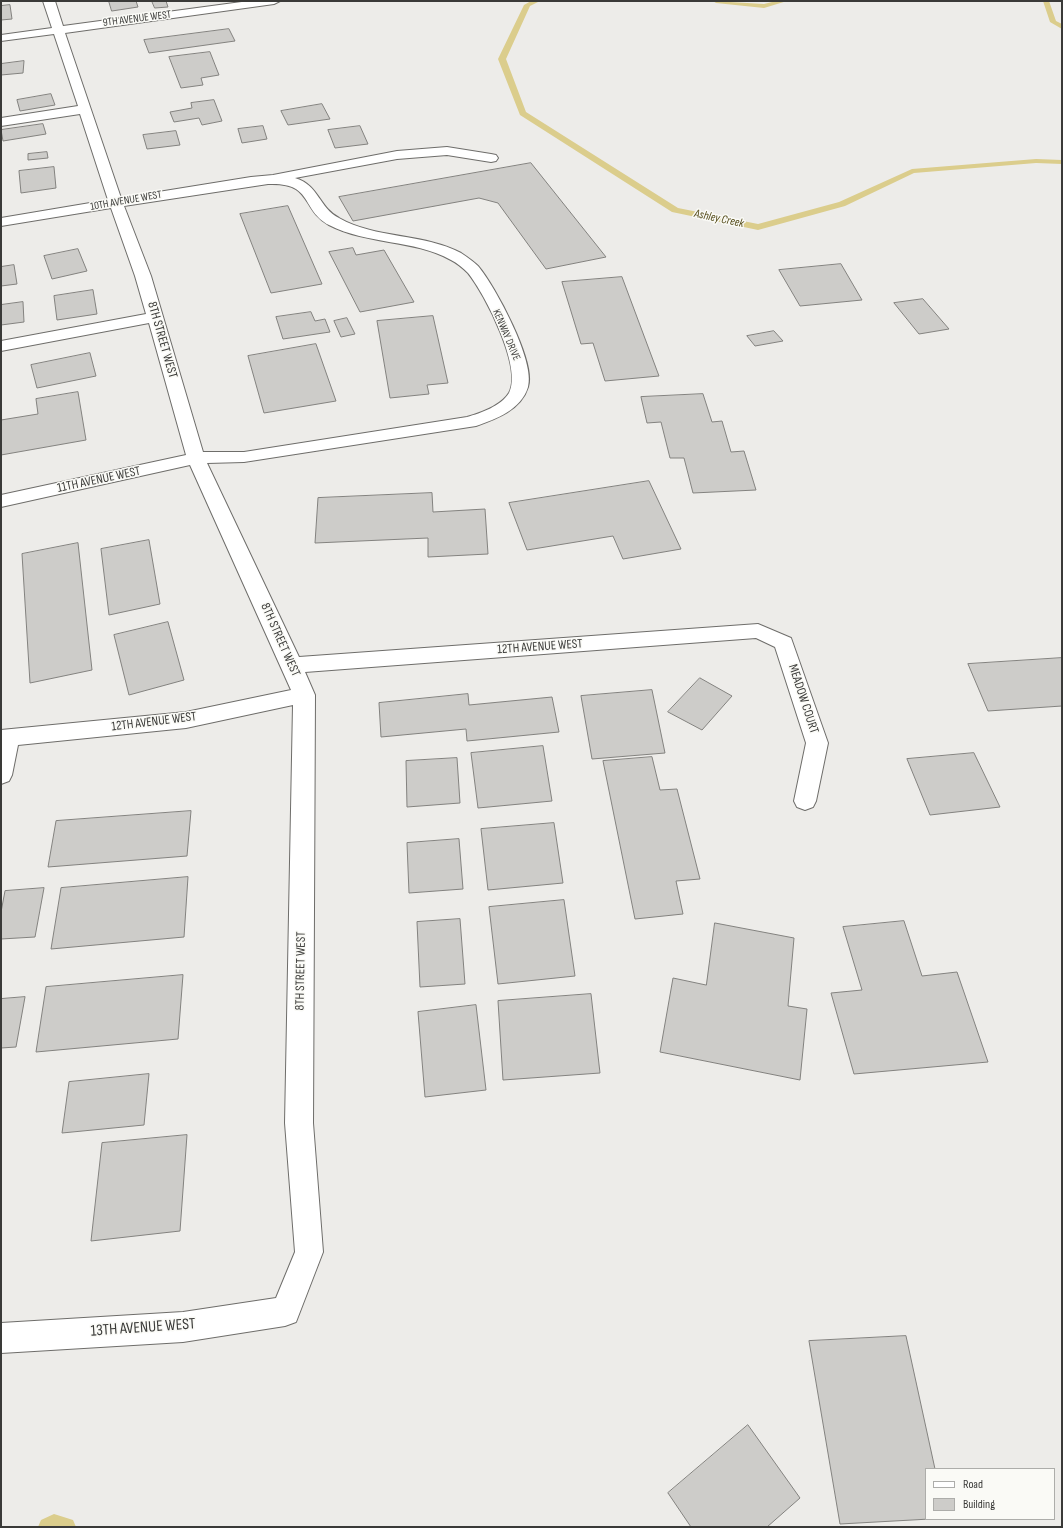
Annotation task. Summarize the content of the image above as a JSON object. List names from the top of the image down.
{
  "streets": {
    "street": [
      "9TH AVENUE WEST",
      "10TH AVENUE WEST",
      "KENWAY DRIVE",
      "8TH STREET WEST",
      "11TH AVENUE WEST",
      "12TH AVENUE WEST",
      "MEADOW COURT",
      "13TH AVENUE WEST"
    ]
  },
  "crossings": [
    ["9TH AVENUE WEST", "8TH STREET WEST"],
    ["10TH AVENUE WEST", "KENWAY DRIVE"],
    ["10TH AVENUE WEST", "8TH STREET WEST"],
    ["KENWAY DRIVE", "8TH STREET WEST"],
    ["KENWAY DRIVE", "11TH AVENUE WEST"],
    ["8TH STREET WEST", "11TH AVENUE WEST"],
    ["8TH STREET WEST", "12TH AVENUE WEST"],
    ["8TH STREET WEST", "13TH AVENUE WEST"],
    ["12TH AVENUE WEST", "MEADOW COURT"]
  ],
  "water": ["Ashley Creek"],
  "legend": ["Road", "Building"]
}
